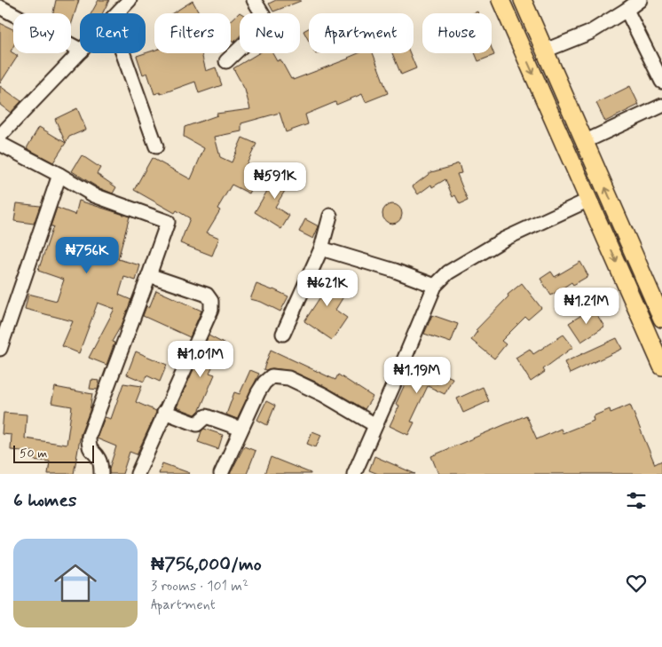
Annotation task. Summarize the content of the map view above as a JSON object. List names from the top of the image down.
{
  "scale_bar": "50 m",
  "page": {
    "chip": [
      "Buy",
      "Rent",
      "Filters",
      "New",
      "Apartment",
      "House"
    ],
    "price": [
      "₦591K",
      "₦756K",
      "₦621K",
      "₦1.21M",
      "₦1.01M",
      "₦1.19M"
    ],
    "scale": "50 m",
    "heading": "6 homes",
    "list": [
      {
        "name": "₦756,000/mo",
        "note": "3 rooms · 101 m² · Apartment"
      }
    ]
  }
}
